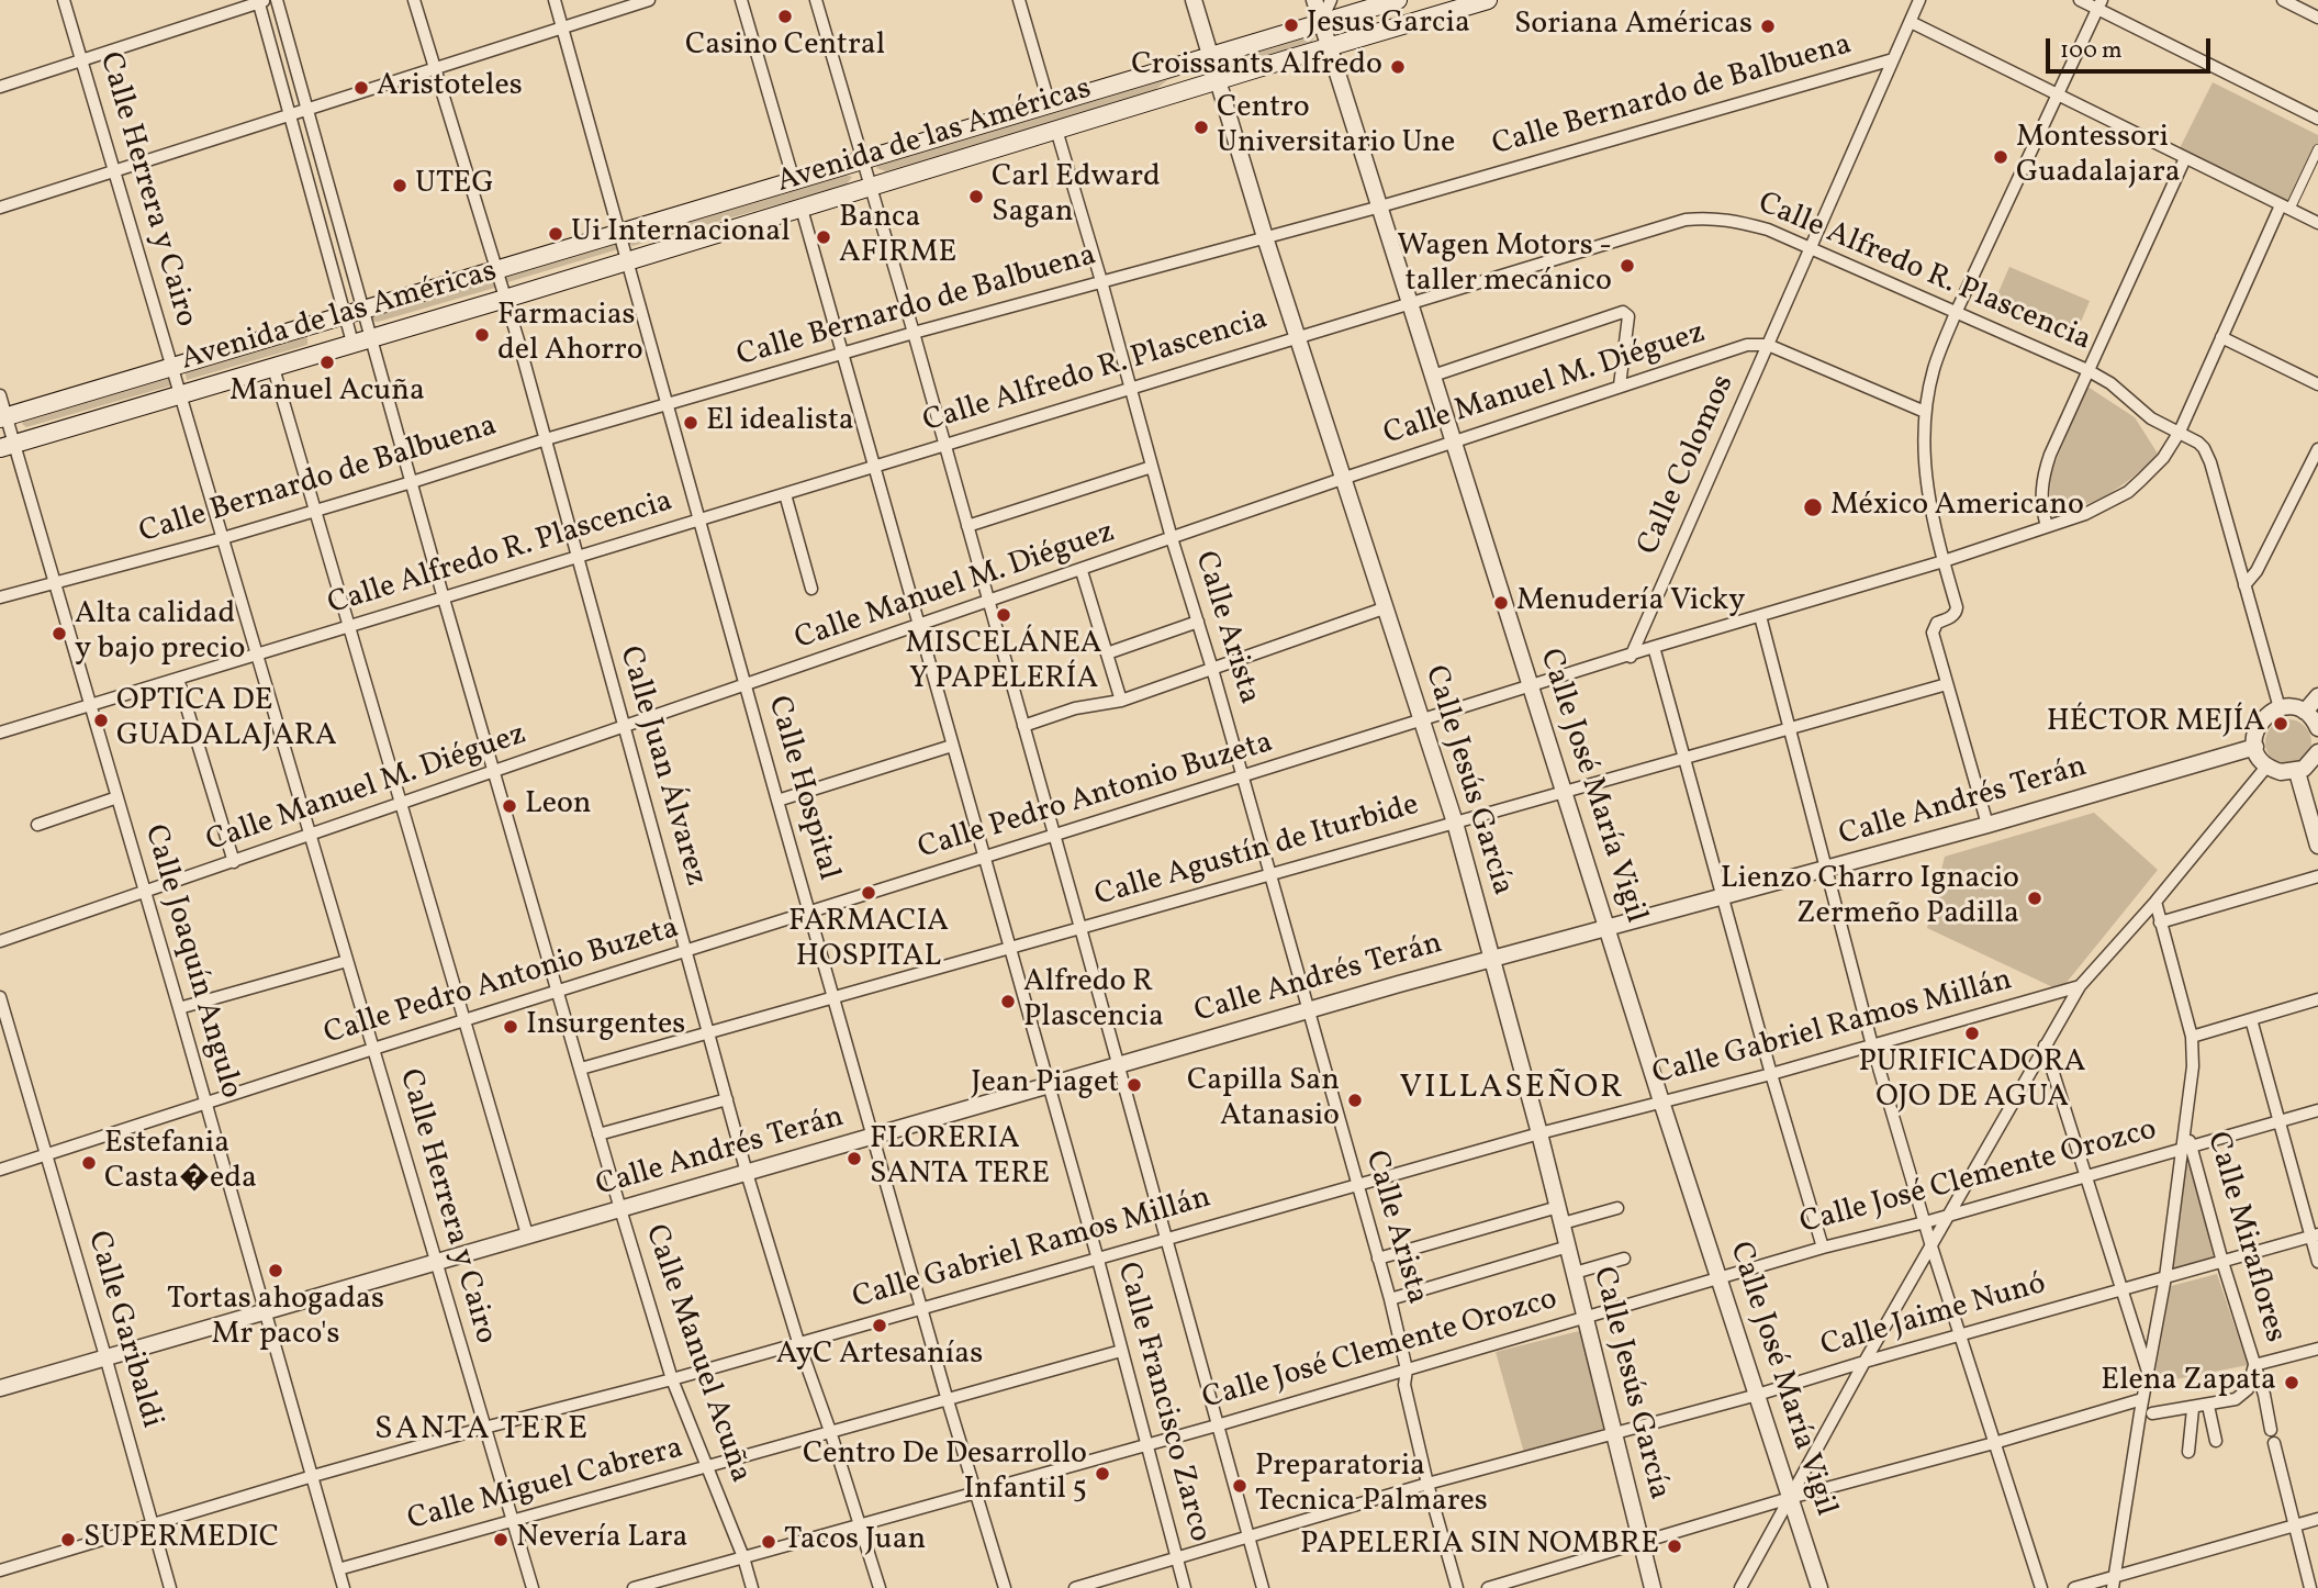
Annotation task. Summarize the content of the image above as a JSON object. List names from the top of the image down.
{
  "streets": {
    "main road": ["Avenida de las Américas"],
    "street": [
      "Calle Bernardo de Balbuena",
      "Calle Herrera y Cairo",
      "Calle Alfredo R. Plascencia",
      "Calle Manuel M. Diéguez",
      "Calle Colomos",
      "Calle Arista",
      "Calle Juan Álvarez",
      "Calle Jesús García",
      "Calle José María Vigil",
      "Calle Hospital",
      "Calle Pedro Antonio Buzeta",
      "Calle Andrés Terán",
      "Calle Agustín de Iturbide",
      "Calle Joaquín Angulo",
      "Calle Gabriel Ramos Millán",
      "Calle José Clemente Orozco",
      "Calle Miraflores",
      "Calle Jaime Nunó",
      "Calle Garibaldi",
      "Calle Manuel Acuña",
      "Calle Francisco Zarco",
      "Calle Miguel Cabrera"
    ]
  },
  "crossings": [
    ["Calle Bernardo de Balbuena", "Calle Herrera y Cairo"],
    ["Calle Bernardo de Balbuena", "Calle Colomos"],
    ["Calle Bernardo de Balbuena", "Calle Arista"],
    ["Calle Bernardo de Balbuena", "Calle Juan Álvarez"],
    ["Calle Bernardo de Balbuena", "Calle Jesús García"],
    ["Calle Bernardo de Balbuena", "Calle José María Vigil"],
    ["Calle Bernardo de Balbuena", "Calle Hospital"],
    ["Calle Bernardo de Balbuena", "Calle Joaquín Angulo"],
    ["Calle Bernardo de Balbuena", "Calle Manuel Acuña"],
    ["Calle Bernardo de Balbuena", "Calle Francisco Zarco"],
    ["Avenida de las Américas", "Calle Herrera y Cairo"],
    ["Avenida de las Américas", "Calle Arista"],
    ["Avenida de las Américas", "Calle Juan Álvarez"],
    ["Avenida de las Américas", "Calle Jesús García"],
    ["Avenida de las Américas", "Calle José María Vigil"],
    ["Avenida de las Américas", "Calle Hospital"],
    ["Avenida de las Américas", "Calle Joaquín Angulo"],
    ["Avenida de las Américas", "Calle Manuel Acuña"],
    ["Avenida de las Américas", "Calle Francisco Zarco"],
    ["Calle Herrera y Cairo", "Calle Alfredo R. Plascencia"],
    ["Calle Herrera y Cairo", "Calle Manuel M. Diéguez"],
    ["Calle Herrera y Cairo", "Calle Pedro Antonio Buzeta"],
    ["Calle Herrera y Cairo", "Calle Andrés Terán"],
    ["Calle Herrera y Cairo", "Calle Gabriel Ramos Millán"],
    ["Calle Herrera y Cairo", "Calle Miguel Cabrera"],
    ["Calle Alfredo R. Plascencia", "Calle Colomos"],
    ["Calle Alfredo R. Plascencia", "Calle Arista"],
    ["Calle Alfredo R. Plascencia", "Calle Juan Álvarez"],
    ["Calle Alfredo R. Plascencia", "Calle Jesús García"],
    ["Calle Alfredo R. Plascencia", "Calle José María Vigil"],
    ["Calle Alfredo R. Plascencia", "Calle Hospital"],
    ["Calle Alfredo R. Plascencia", "Calle Pedro Antonio Buzeta"],
    ["Calle Alfredo R. Plascencia", "Calle Joaquín Angulo"],
    ["Calle Alfredo R. Plascencia", "Calle Manuel Acuña"],
    ["Calle Alfredo R. Plascencia", "Calle Francisco Zarco"],
    ["Calle Manuel M. Diéguez", "Calle Colomos"],
    ["Calle Manuel M. Diéguez", "Calle Arista"],
    ["Calle Manuel M. Diéguez", "Calle Juan Álvarez"],
    ["Calle Manuel M. Diéguez", "Calle Jesús García"],
    ["Calle Manuel M. Diéguez", "Calle José María Vigil"],
    ["Calle Manuel M. Diéguez", "Calle Hospital"],
    ["Calle Manuel M. Diéguez", "Calle Joaquín Angulo"],
    ["Calle Manuel M. Diéguez", "Calle Manuel Acuña"],
    ["Calle Manuel M. Diéguez", "Calle Francisco Zarco"],
    ["Calle Colomos", "Calle Pedro Antonio Buzeta"],
    ["Calle Arista", "Calle Pedro Antonio Buzeta"],
    ["Calle Arista", "Calle Andrés Terán"],
    ["Calle Arista", "Calle Agustín de Iturbide"],
    ["Calle Arista", "Calle Gabriel Ramos Millán"],
    ["Calle Arista", "Calle José Clemente Orozco"],
    ["Calle Arista", "Calle Jaime Nunó"],
    ["Calle Juan Álvarez", "Calle Pedro Antonio Buzeta"],
    ["Calle Juan Álvarez", "Calle Andrés Terán"],
    ["Calle Juan Álvarez", "Calle Agustín de Iturbide"],
    ["Calle Juan Álvarez", "Calle Gabriel Ramos Millán"],
    ["Calle Juan Álvarez", "Calle José Clemente Orozco"],
    ["Calle Juan Álvarez", "Calle Miguel Cabrera"],
    ["Calle Jesús García", "Calle Pedro Antonio Buzeta"],
    ["Calle Jesús García", "Calle Andrés Terán"],
    ["Calle Jesús García", "Calle Agustín de Iturbide"],
    ["Calle Jesús García", "Calle Gabriel Ramos Millán"],
    ["Calle Jesús García", "Calle José Clemente Orozco"],
    ["Calle Jesús García", "Calle Jaime Nunó"],
    ["Calle José María Vigil", "Calle Pedro Antonio Buzeta"],
    ["Calle José María Vigil", "Calle Andrés Terán"],
    ["Calle José María Vigil", "Calle Agustín de Iturbide"],
    ["Calle José María Vigil", "Calle Gabriel Ramos Millán"],
    ["Calle José María Vigil", "Calle José Clemente Orozco"],
    ["Calle José María Vigil", "Calle Jaime Nunó"],
    ["Calle Hospital", "Calle Pedro Antonio Buzeta"],
    ["Calle Hospital", "Calle Andrés Terán"],
    ["Calle Hospital", "Calle Agustín de Iturbide"],
    ["Calle Hospital", "Calle Gabriel Ramos Millán"],
    ["Calle Hospital", "Calle José Clemente Orozco"],
    ["Calle Hospital", "Calle Miguel Cabrera"],
    ["Calle Pedro Antonio Buzeta", "Calle Joaquín Angulo"],
    ["Calle Pedro Antonio Buzeta", "Calle Garibaldi"],
    ["Calle Pedro Antonio Buzeta", "Calle Manuel Acuña"],
    ["Calle Pedro Antonio Buzeta", "Calle Francisco Zarco"],
    ["Calle Andrés Terán", "Calle Joaquín Angulo"],
    ["Calle Andrés Terán", "Calle Garibaldi"],
    ["Calle Andrés Terán", "Calle Manuel Acuña"],
    ["Calle Andrés Terán", "Calle Francisco Zarco"],
    ["Calle Agustín de Iturbide", "Calle Manuel Acuña"],
    ["Calle Agustín de Iturbide", "Calle Francisco Zarco"],
    ["Calle Joaquín Angulo", "Calle Gabriel Ramos Millán"],
    ["Calle Joaquín Angulo", "Calle Miguel Cabrera"],
    ["Calle Gabriel Ramos Millán", "Calle Garibaldi"],
    ["Calle Gabriel Ramos Millán", "Calle Manuel Acuña"],
    ["Calle Gabriel Ramos Millán", "Calle Francisco Zarco"],
    ["Calle José Clemente Orozco", "Calle Miraflores"],
    ["Calle José Clemente Orozco", "Calle Manuel Acuña"],
    ["Calle José Clemente Orozco", "Calle Francisco Zarco"],
    ["Calle Miraflores", "Calle Jaime Nunó"],
    ["Calle Jaime Nunó", "Calle Francisco Zarco"],
    ["Calle Manuel Acuña", "Calle Miguel Cabrera"],
    ["Calle Francisco Zarco", "Calle Miguel Cabrera"]
  ],
  "districts": ["VILLASEÑOR", "SANTA TERE"],
  "places": [
    "Casino Central",
    "Jesus Garcia",
    "Soriana Américas",
    "Croissants Alfredo",
    "Aristoteles",
    "Centro Universitario Une",
    "Montessori Guadalajara",
    "UTEG",
    "Carl Edward Sagan",
    "Ui Internacional",
    "Banca AFIRME",
    "Wagen Motors - taller mecánico",
    "Farmacias del Ahorro",
    "Manuel Acuña",
    "El idealista",
    "México Americano",
    "Menudería Vicky",
    "MISCELÁNEA Y PAPELERÍA",
    "Alta calidad y bajo precio",
    "OPTICA DE GUADALAJARA",
    "HÉCTOR MEJÍA",
    "Leon",
    "FARMACIA HOSPITAL",
    "Lienzo Charro Ignacio Zermeño Padilla",
    "Alfredo R Plascencia",
    "Insurgentes",
    "PURIFICADORA OJO DE AGUA",
    "Jean Piaget",
    "Capilla San Atanasio",
    "FLORERIA SANTA TERE",
    "Estefania Casta�eda",
    "Tortas ahogadas Mr paco's",
    "AyC Artesanías",
    "Elena Zapata",
    "Centro De Desarrollo Infantil 5",
    "Preparatoria Tecnica Palmares",
    "SUPERMEDIC",
    "Nevería Lara",
    "Tacos Juan",
    "PAPELERIA SIN NOMBRE"
  ],
  "scale_bar": "100 m"
}
